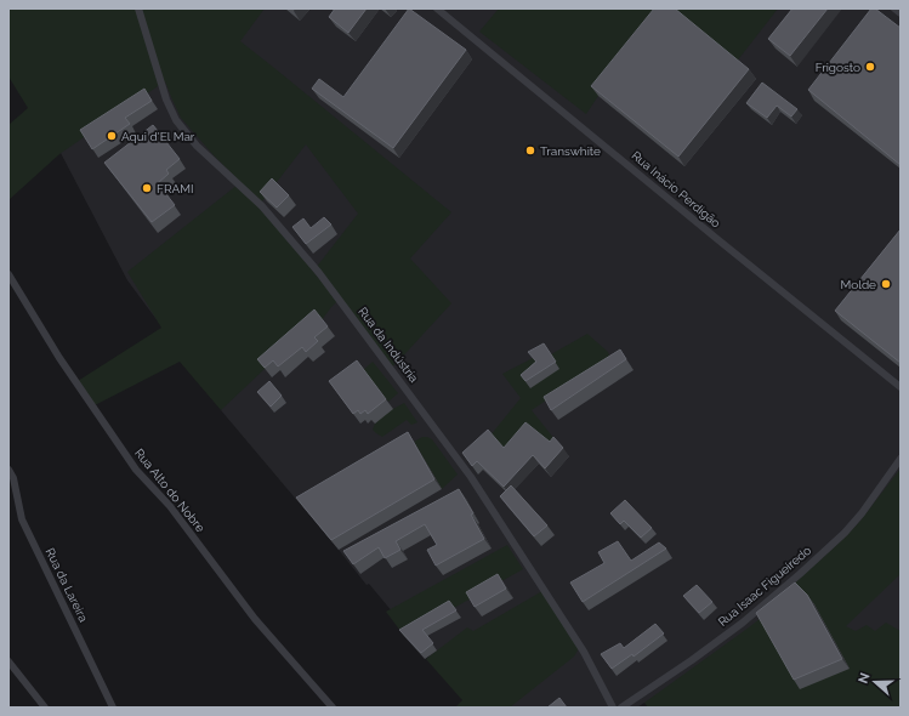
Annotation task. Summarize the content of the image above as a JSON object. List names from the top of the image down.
{
  "streets": {
    "street": [
      "Rua Inácio Perdigão",
      "Rua da Indústria",
      "Rua Alto do Nobre",
      "Rua da Lareira",
      "Rua Isaac Figueiredo"
    ]
  },
  "places": [
    "Frigosto",
    "Aqui d'El Mar",
    "Transwhite",
    "FRAMI",
    "Molde"
  ],
  "north": "left"
}
